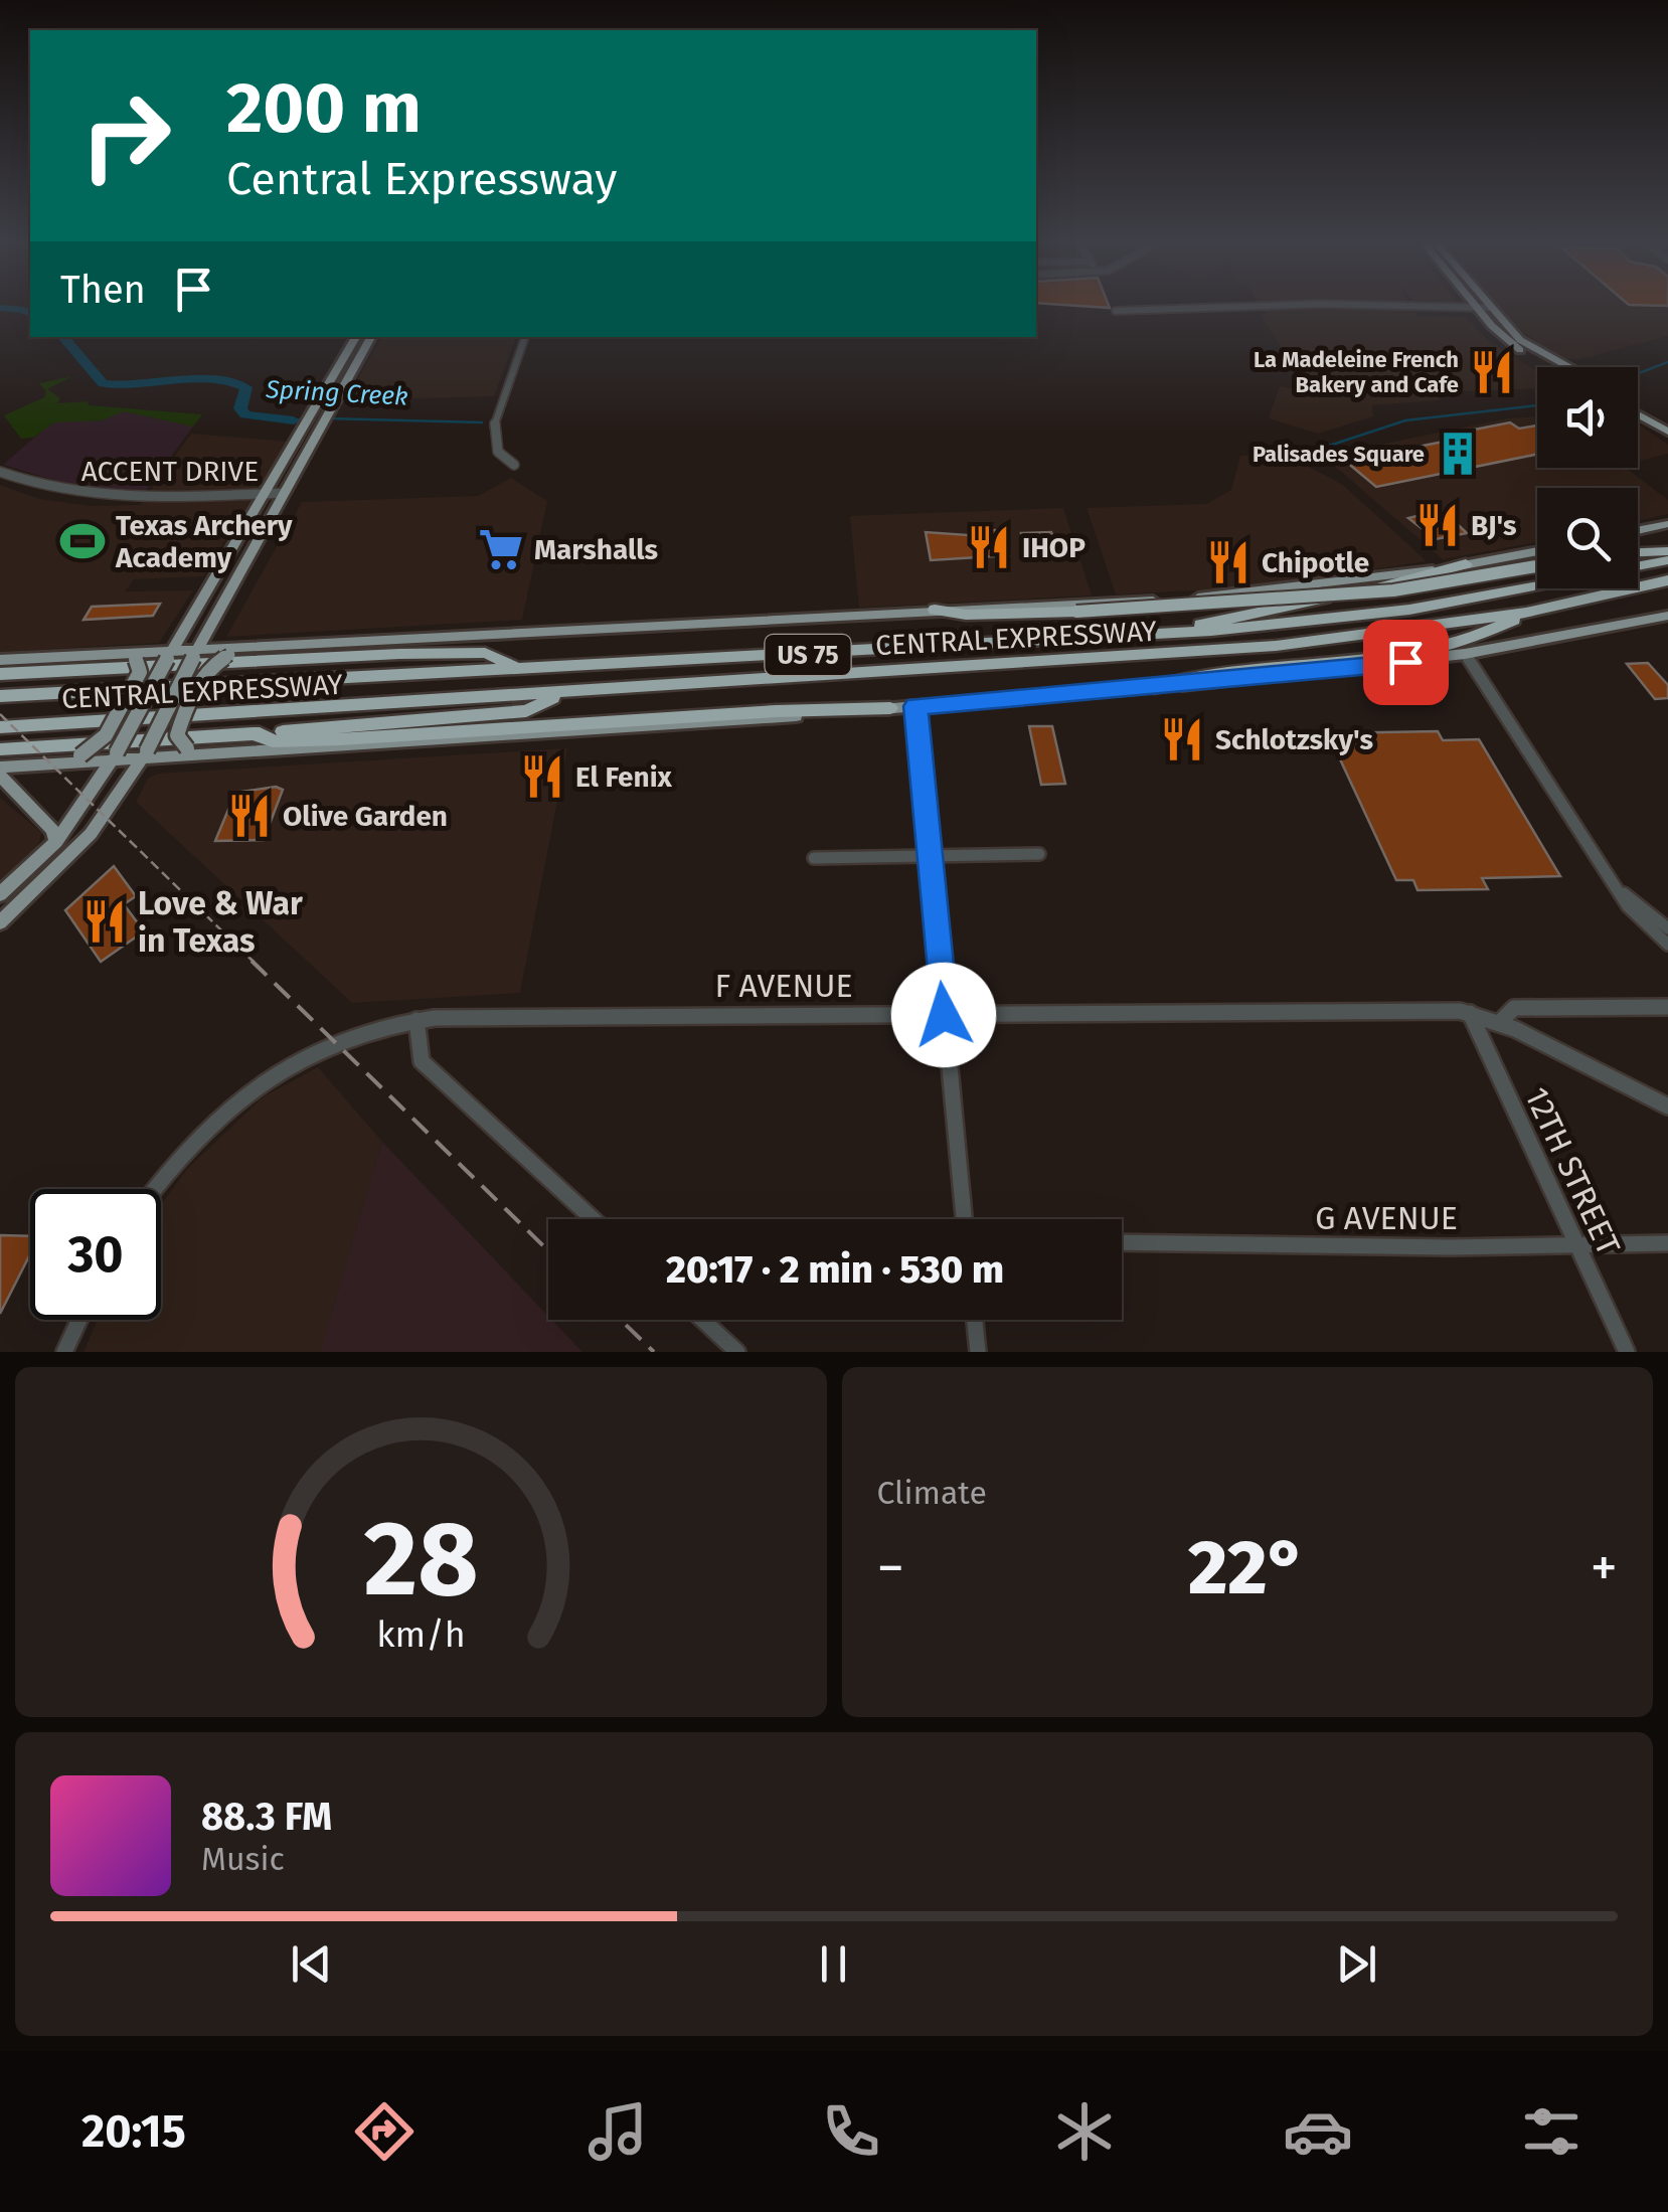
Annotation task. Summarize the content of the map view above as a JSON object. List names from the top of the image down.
{
  "streets": {
    "highway": ["CENTRAL EXPRESSWAY", "US 75"],
    "street": [
      "ACCENT DRIVE",
      "F AVENUE",
      "12TH STREET",
      "G AVENUE"
    ]
  },
  "crossings": [
    ["F AVENUE", "12TH STREET"],
    ["12TH STREET", "G AVENUE"]
  ],
  "water": ["Spring Creek"],
  "places": {
    "restaurant": [
      "La Madeleine French Bakery and Cafe",
      "BJ's",
      "IHOP",
      "Chipotle",
      "Schlotzsky's",
      "El Fenix",
      "Olive Garden",
      "Love & War in Texas"
    ],
    "building": ["Palisades Square"],
    "sports": ["Texas Archery Academy"],
    "supermarket": ["Marshalls"]
  },
  "page": {
    "turn": ["200 m", "Central Expressway"],
    "then": "Then",
    "limit": "30",
    "trip": "20:17 · 2 min · 530 m",
    "tile": "Climate",
    "heat": ["−", "22°", "+"],
    "song": ["88.3 FM", "Music"],
    "tabs": "20:15",
    "gauge": ["28", "km/h"]
  }
}
